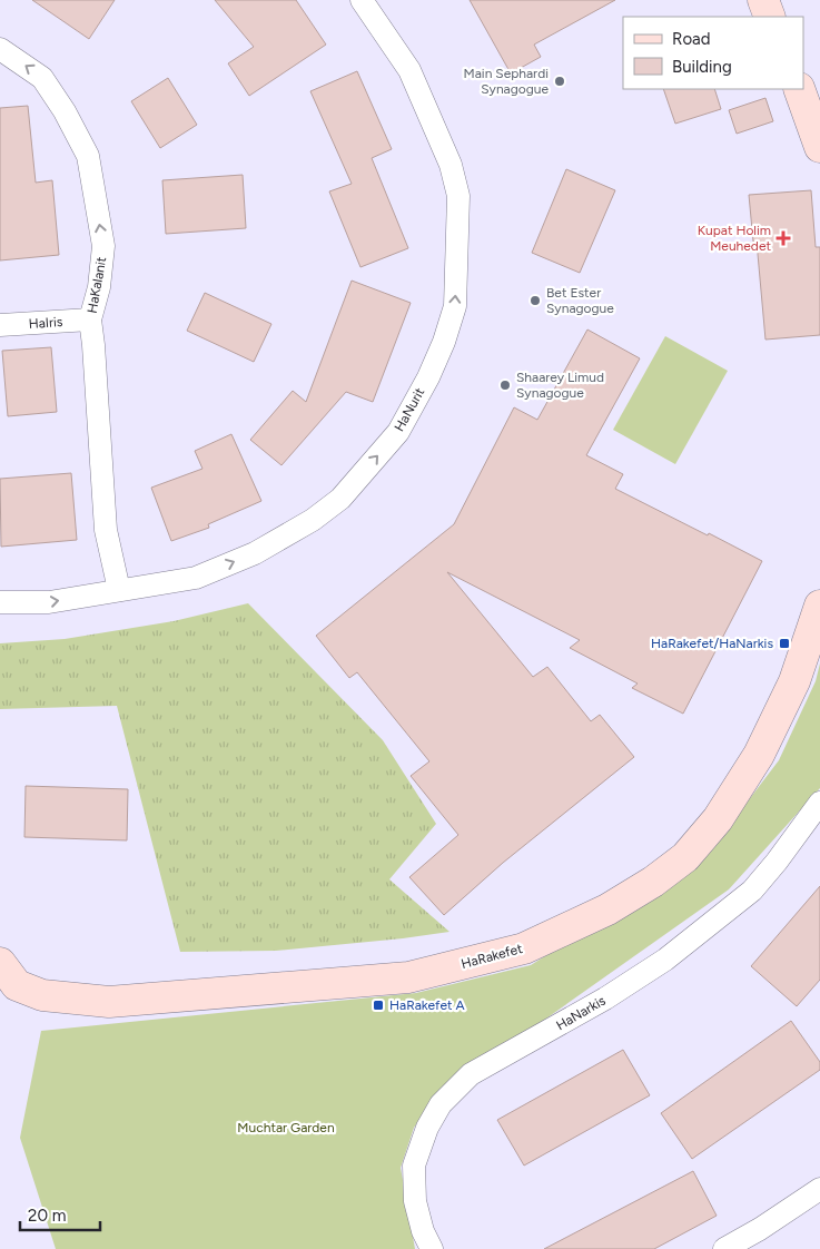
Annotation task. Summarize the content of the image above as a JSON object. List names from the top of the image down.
{
  "streets": {
    "street": [
      "HaKalanit",
      "HaIris",
      "HaNurit",
      "HaRakefet",
      "HaNarkis"
    ]
  },
  "crossings": [
    ["HaKalanit", "HaIris"],
    ["HaKalanit", "HaNurit"]
  ],
  "one_way": ["HaKalanit"],
  "parks": ["Muchtar Garden"],
  "places": {
    "other": ["Main Sephardi Synagogue", "Bet Ester Synagogue", "Shaarey Limud Synagogue"],
    "health": ["Kupat Holim Meuhedet"],
    "transit": ["HaRakefet/HaNarkis", "HaRakefet A"]
  },
  "legend": ["Road", "Building"],
  "scale_bar": "20 m"
}
